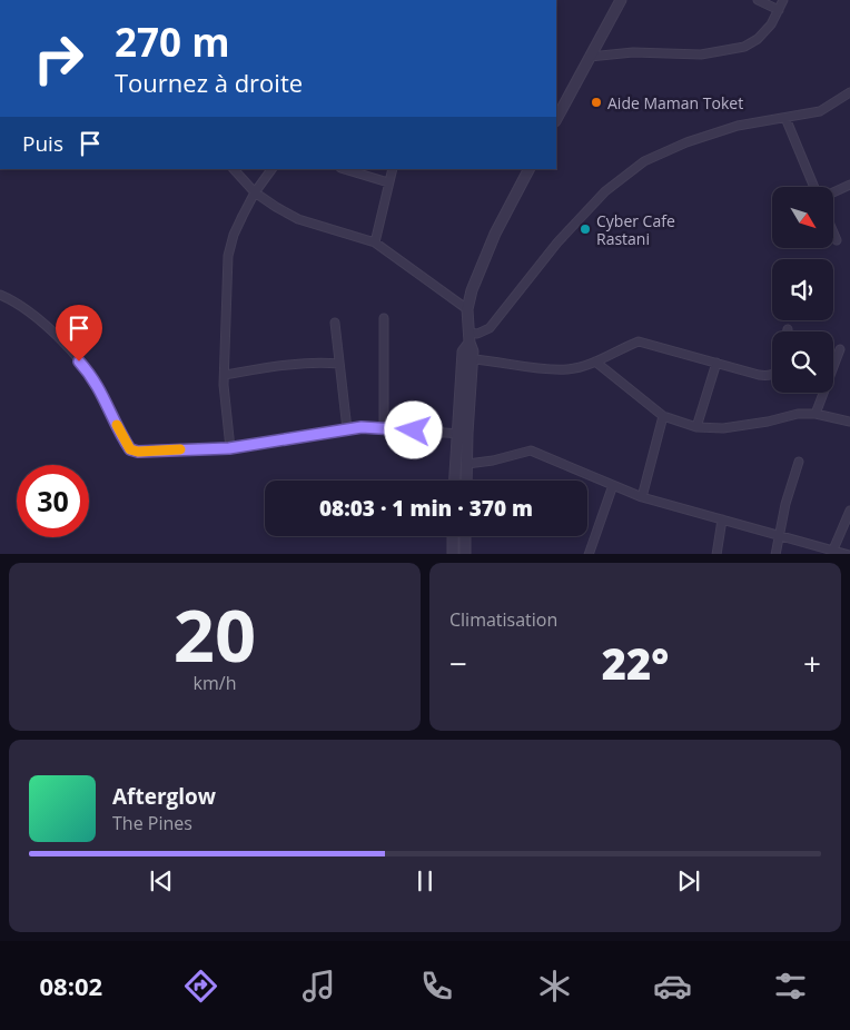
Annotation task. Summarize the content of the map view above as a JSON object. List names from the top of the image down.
{
  "places": ["Aide Maman Toket", "Cyber Cafe Rastani"],
  "north": "bottom right",
  "page": {
    "turn": ["270 m", "Tournez à droite"],
    "then": "Puis",
    "limit": "30",
    "trip": "08:03 · 1 min · 370 m",
    "tile": [
      ["20", "km/h"],
      "Climatisation"
    ],
    "heat": ["−", "22°", "+"],
    "song": ["Afterglow", "The Pines"],
    "tabs": "08:02"
  }
}
